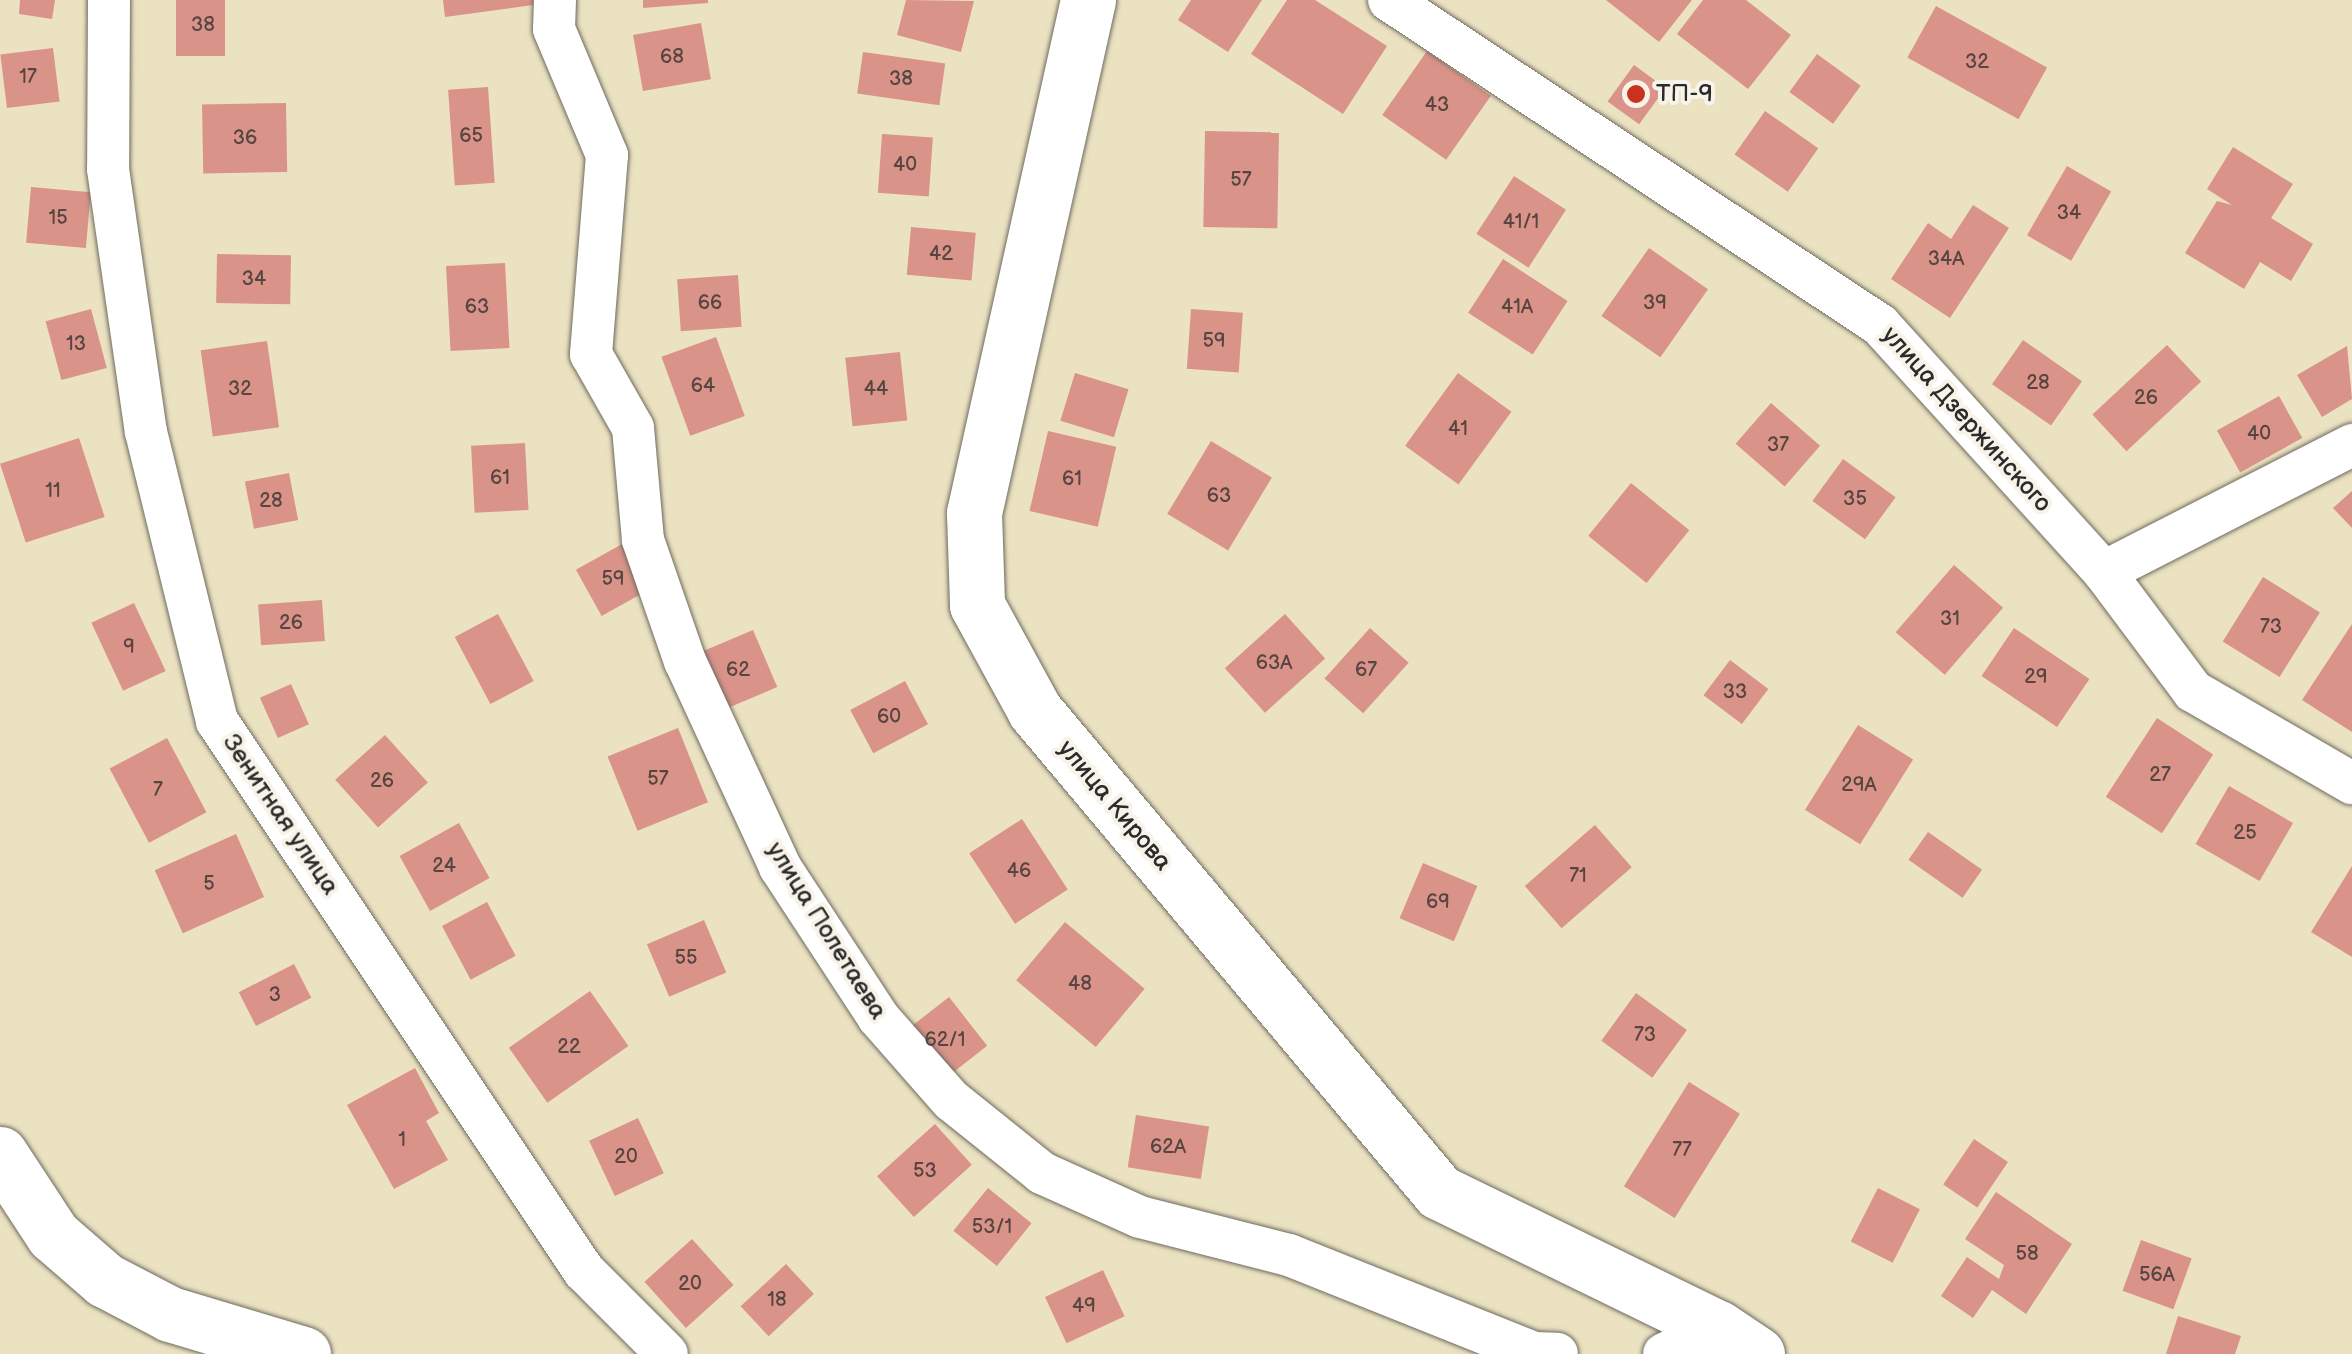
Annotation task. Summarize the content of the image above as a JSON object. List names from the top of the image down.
{
  "streets": {
    "main road": ["улица Кирова"],
    "street": ["улица Дзержинского", "Зенитная улица", "улица Полетаева"]
  },
  "places": ["ТП-9"],
  "house_numbers": [
    "38",
    "68",
    "32",
    "17",
    "38",
    "43",
    "65",
    "36",
    "40",
    "57",
    "34",
    "15",
    "41/1",
    "42",
    "34А",
    "34",
    "66",
    "39",
    "63",
    "41А",
    "59",
    "13",
    "28",
    "64",
    "32",
    "44",
    "26",
    "41",
    "40",
    "37",
    "61",
    "61",
    "11",
    "63",
    "35",
    "28",
    "59",
    "31",
    "26",
    "73",
    "9",
    "63А",
    "62",
    "67",
    "29",
    "33",
    "60",
    "27",
    "57",
    "26",
    "29А",
    "7",
    "25",
    "24",
    "46",
    "71",
    "5",
    "69",
    "55",
    "48",
    "3",
    "73",
    "62/1",
    "22",
    "1",
    "62А",
    "77",
    "20",
    "53",
    "53/1",
    "58",
    "56А",
    "20",
    "18",
    "49"
  ]
}
